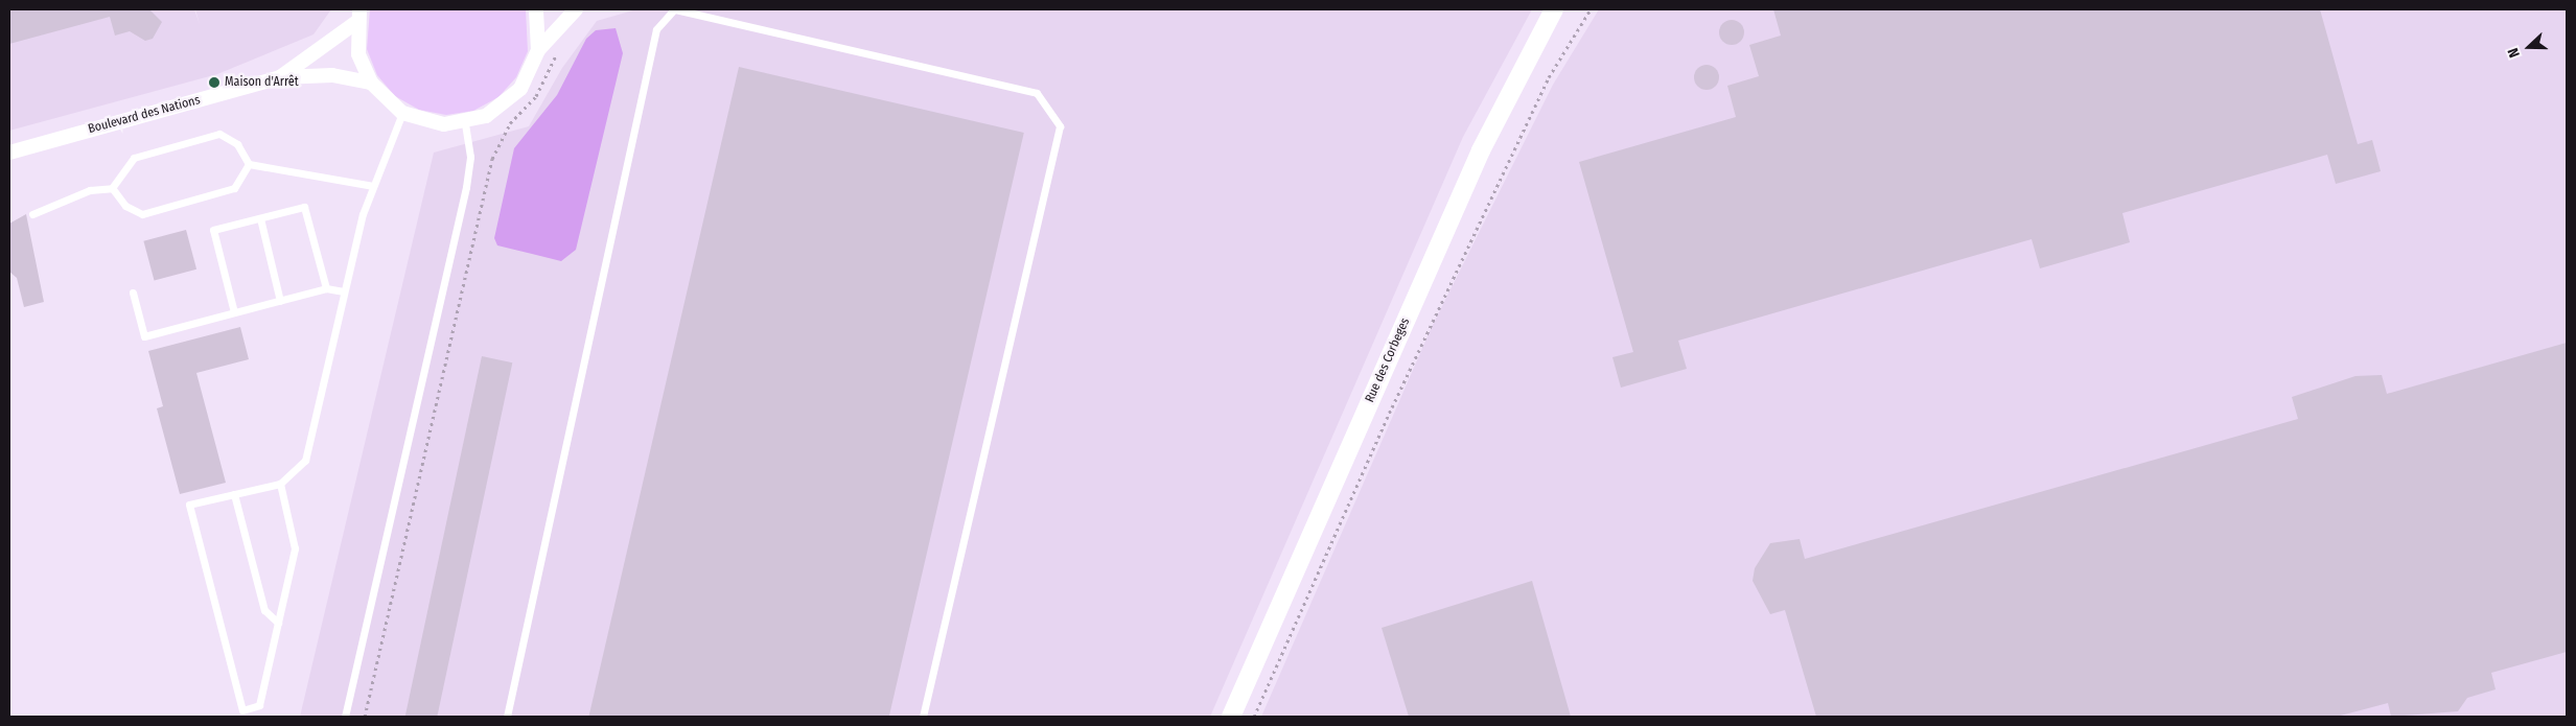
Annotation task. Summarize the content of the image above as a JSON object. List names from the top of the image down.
{
  "streets": {
    "street": ["Boulevard des Nations", "Rue des Corbeges"]
  },
  "places": ["Maison d'Arrêt"],
  "north": "left"
}
